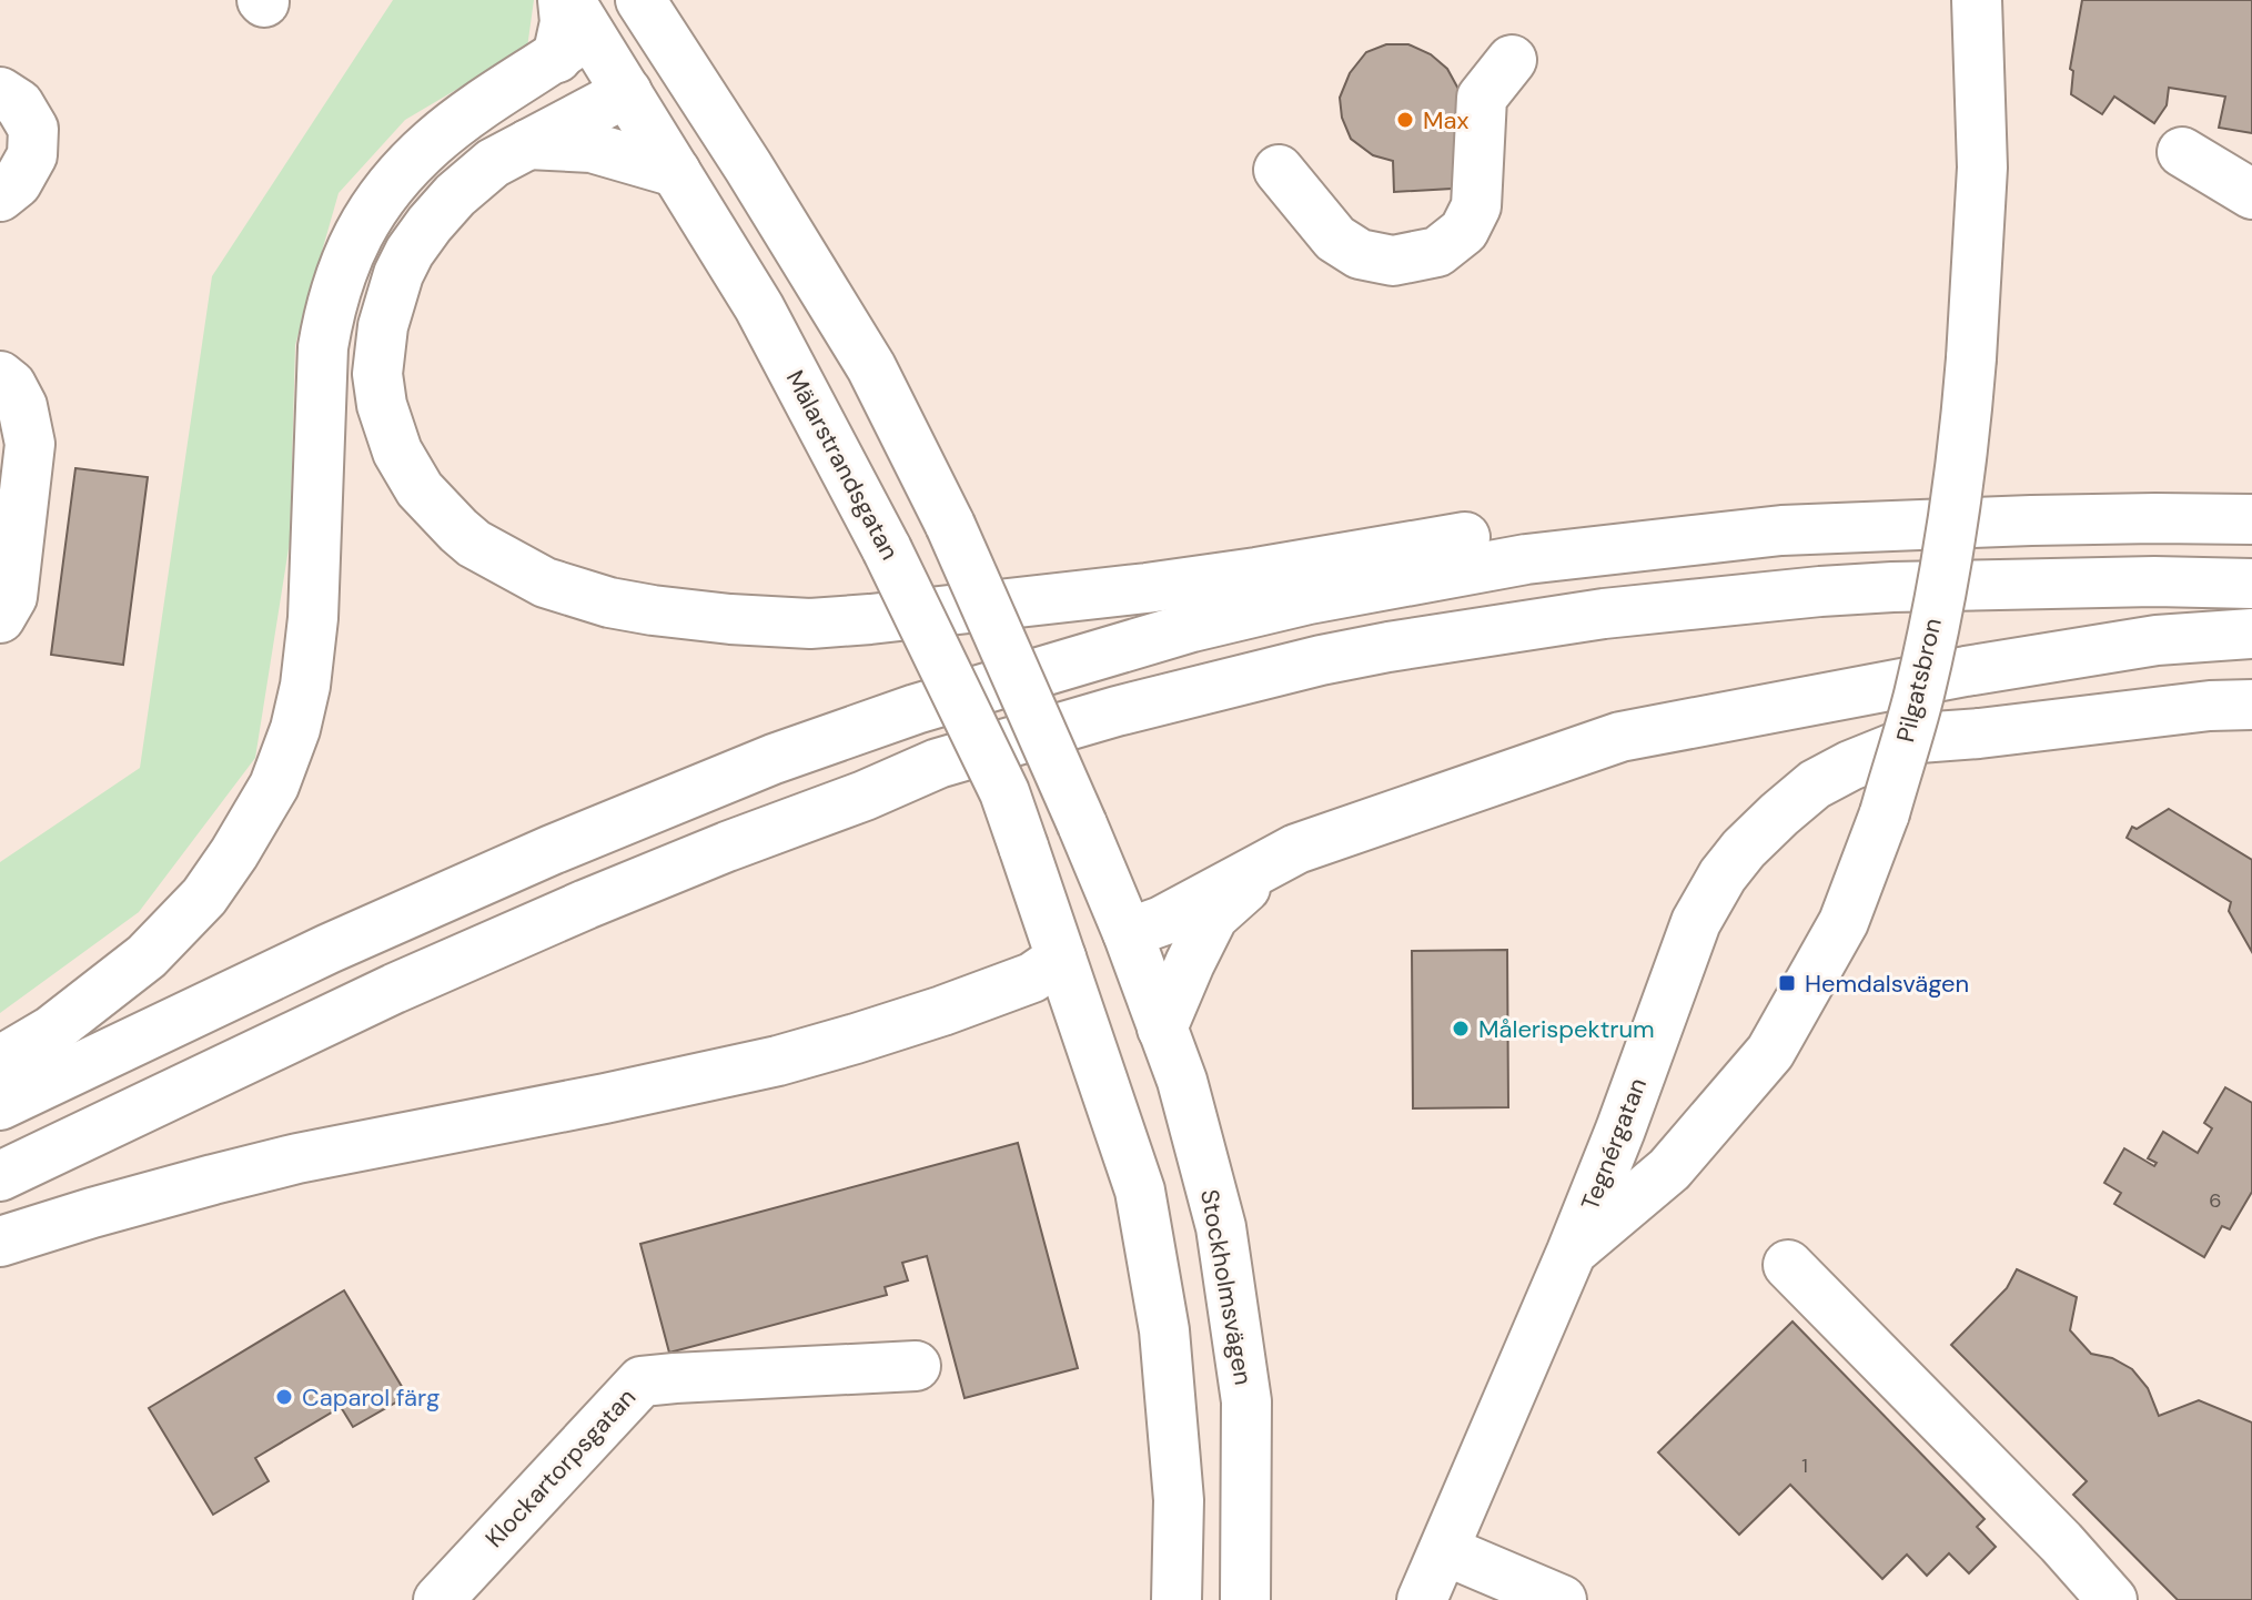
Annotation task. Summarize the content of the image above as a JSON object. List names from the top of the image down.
{
  "streets": {
    "main road": [
      "Mälarstrandsgatan",
      "Pilgatsbron",
      "Tegnérgatan",
      "Stockholmsvägen",
      "Klockartorpsgatan"
    ]
  },
  "crossings": [
    ["Pilgatsbron", "Tegnérgatan"]
  ],
  "places": {
    "other": ["Max", "Målerispektrum", "Caparol färg"],
    "transit": ["Hemdalsvägen"]
  },
  "house_numbers": ["6", "1"]
}
